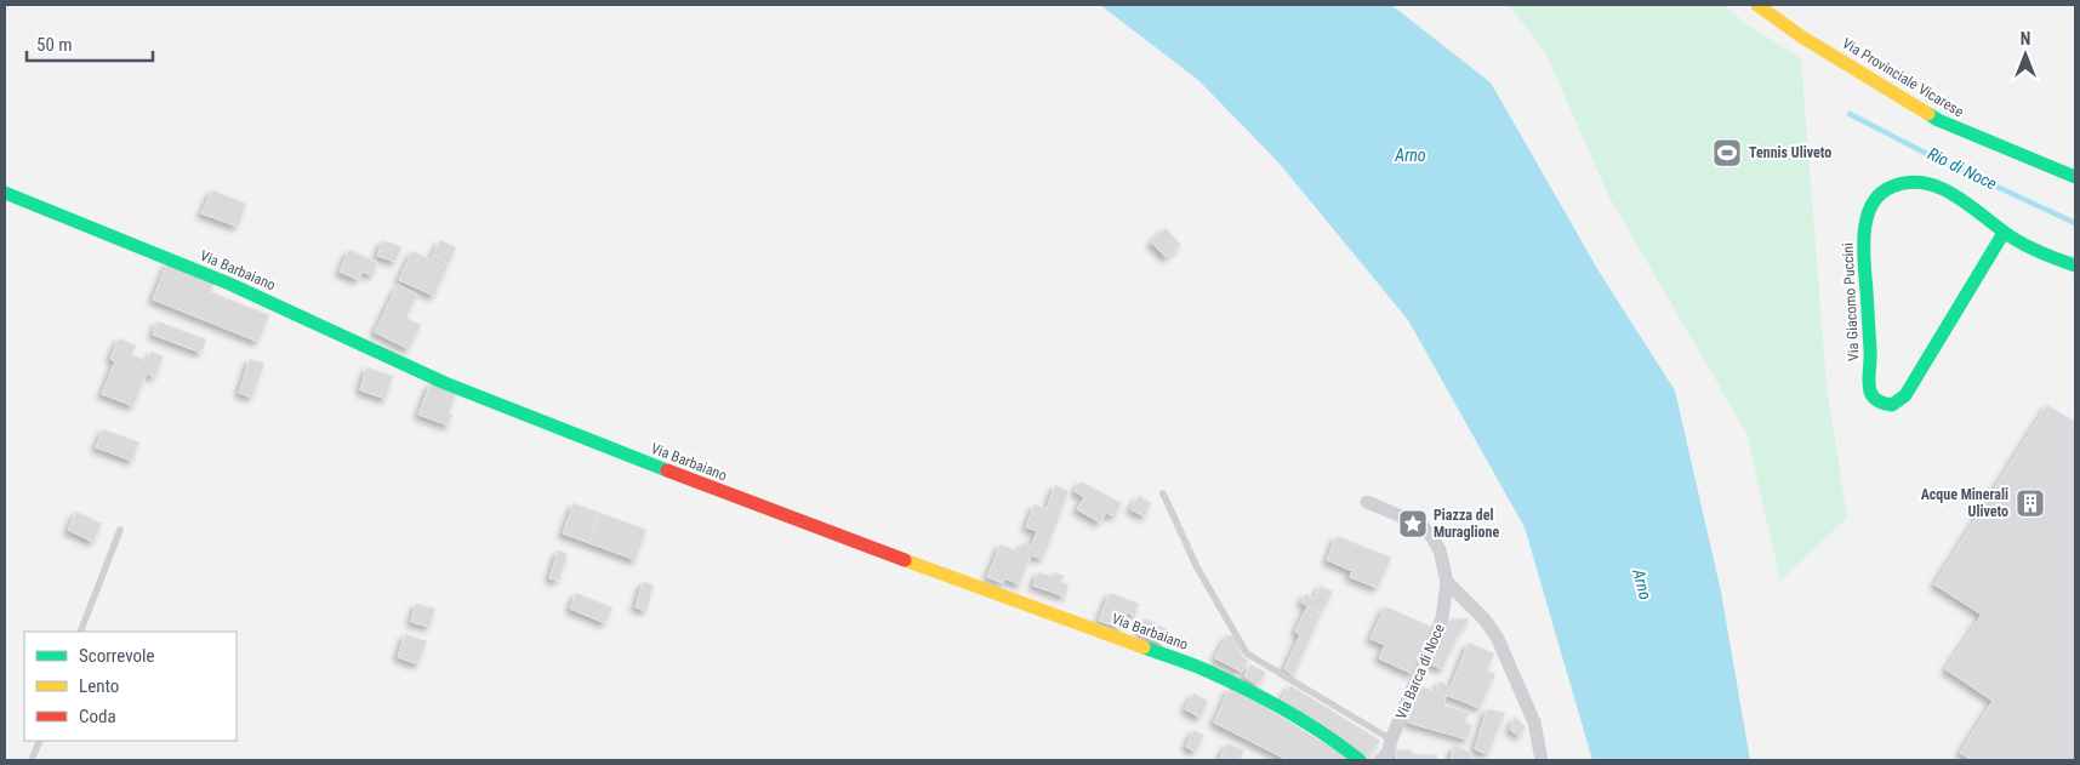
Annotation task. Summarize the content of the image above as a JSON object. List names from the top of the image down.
{
  "streets": {
    "street": [
      "Via Provinciale Vicarese",
      "Via Barbaiano",
      "Via Giacomo Puccini",
      "Via Barca di Noce"
    ]
  },
  "water": ["Arno", "Rio di Noce"],
  "places": {
    "sports": ["Tennis Uliveto"],
    "building": ["Acque Minerali Uliveto"],
    "place": ["Piazza del Muraglione"]
  },
  "legend": ["Scorrevole", "Lento", "Coda"],
  "scale_bar": "50 m",
  "north": "top"
}
